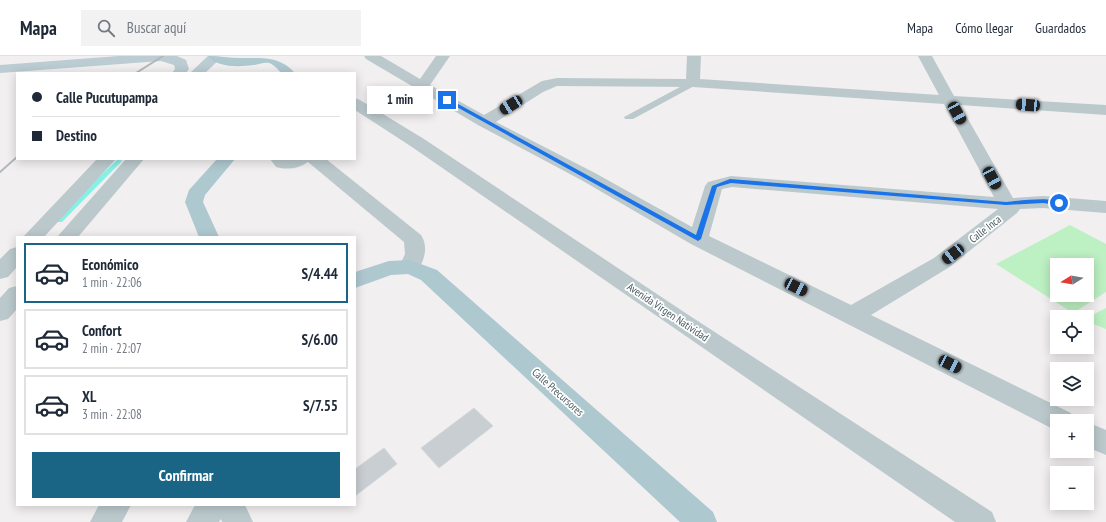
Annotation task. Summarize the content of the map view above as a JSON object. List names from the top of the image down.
{
  "streets": {
    "main road": ["Calle Precursores"],
    "street": ["Calle Inca", "Avenida Virgen Natividad"]
  },
  "north": "left",
  "page": {
    "header": "Mapa",
    "search": "Buscar aquí",
    "nav": ["Mapa", "Cómo llegar", "Guardados"],
    "banner": ["Calle Pucutupampa", "Destino"],
    "bubble": "1 min",
    "list": [
      {
        "name": "Económico",
        "note": "1 min · 22:06",
        "value": "S/4.44"
      },
      {
        "name": "Confort",
        "note": "2 min · 22:07",
        "value": "S/6.00"
      },
      {
        "name": "XL",
        "note": "3 min · 22:08",
        "value": "S/7.55"
      }
    ],
    "map_buttons": ["+", "−"],
    "buttons": "Confirmar"
  }
}
